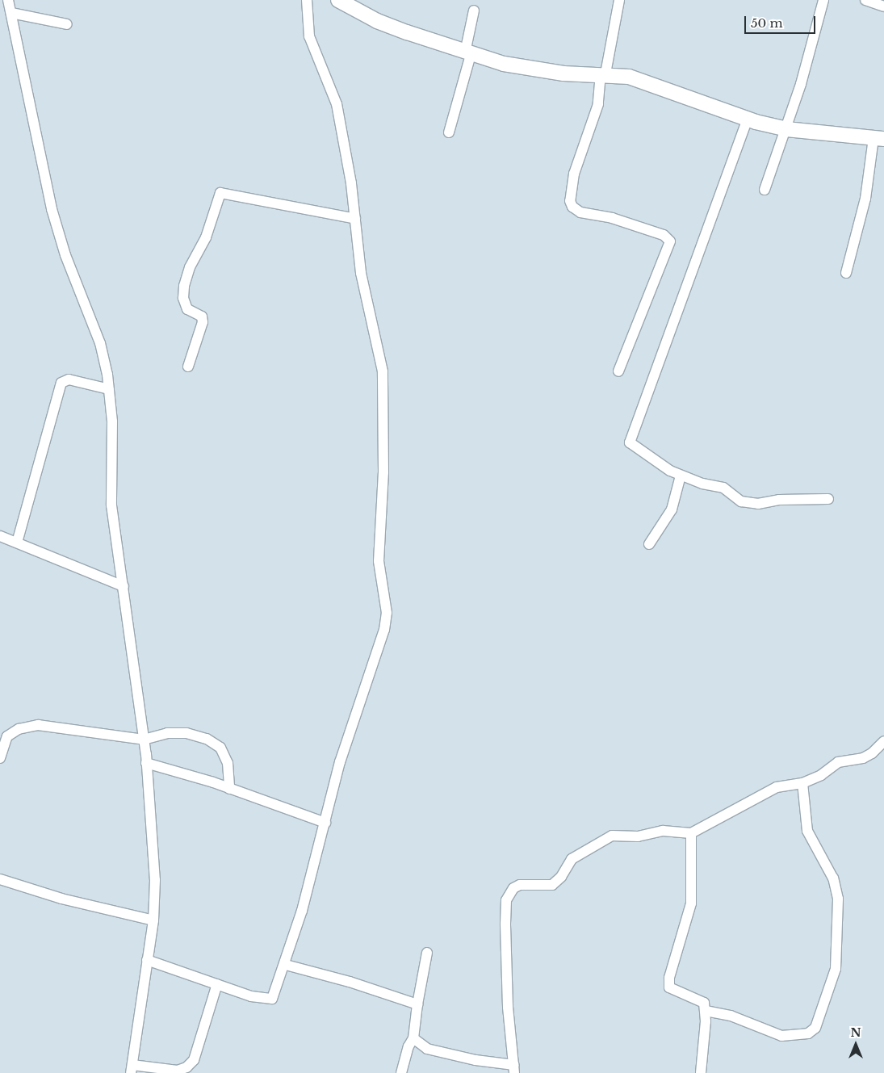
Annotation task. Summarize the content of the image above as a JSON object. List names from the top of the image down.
{
  "scale_bar": "50 m",
  "north": "top"
}
